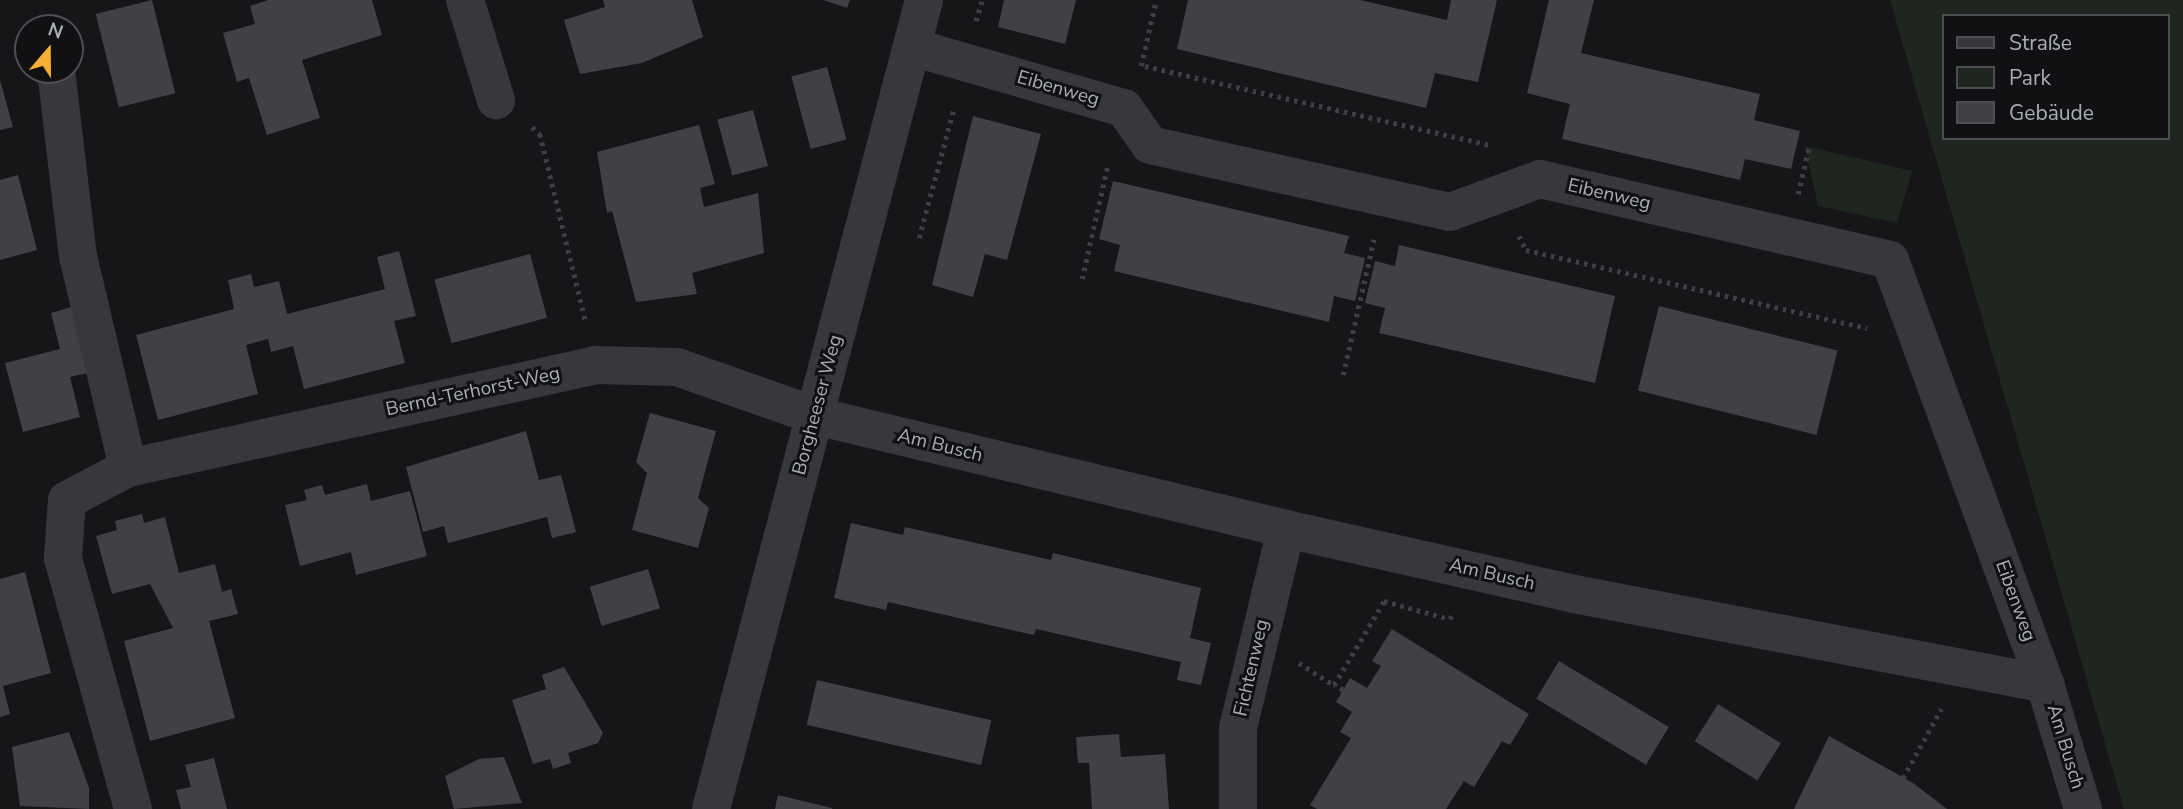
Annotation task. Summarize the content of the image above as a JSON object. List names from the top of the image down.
{
  "streets": {
    "street": [
      "Eibenweg",
      "Bernd-Terhorst-Weg",
      "Borgheeser Weg",
      "Am Busch",
      "Fichtenweg"
    ]
  },
  "crossings": [
    ["Eibenweg", "Borgheeser Weg"],
    ["Eibenweg", "Am Busch"],
    ["Bernd-Terhorst-Weg", "Borgheeser Weg"],
    ["Bernd-Terhorst-Weg", "Am Busch"],
    ["Borgheeser Weg", "Am Busch"],
    ["Am Busch", "Fichtenweg"]
  ],
  "legend": ["Straße", "Park", "Gebäude"],
  "north": "top"
}
